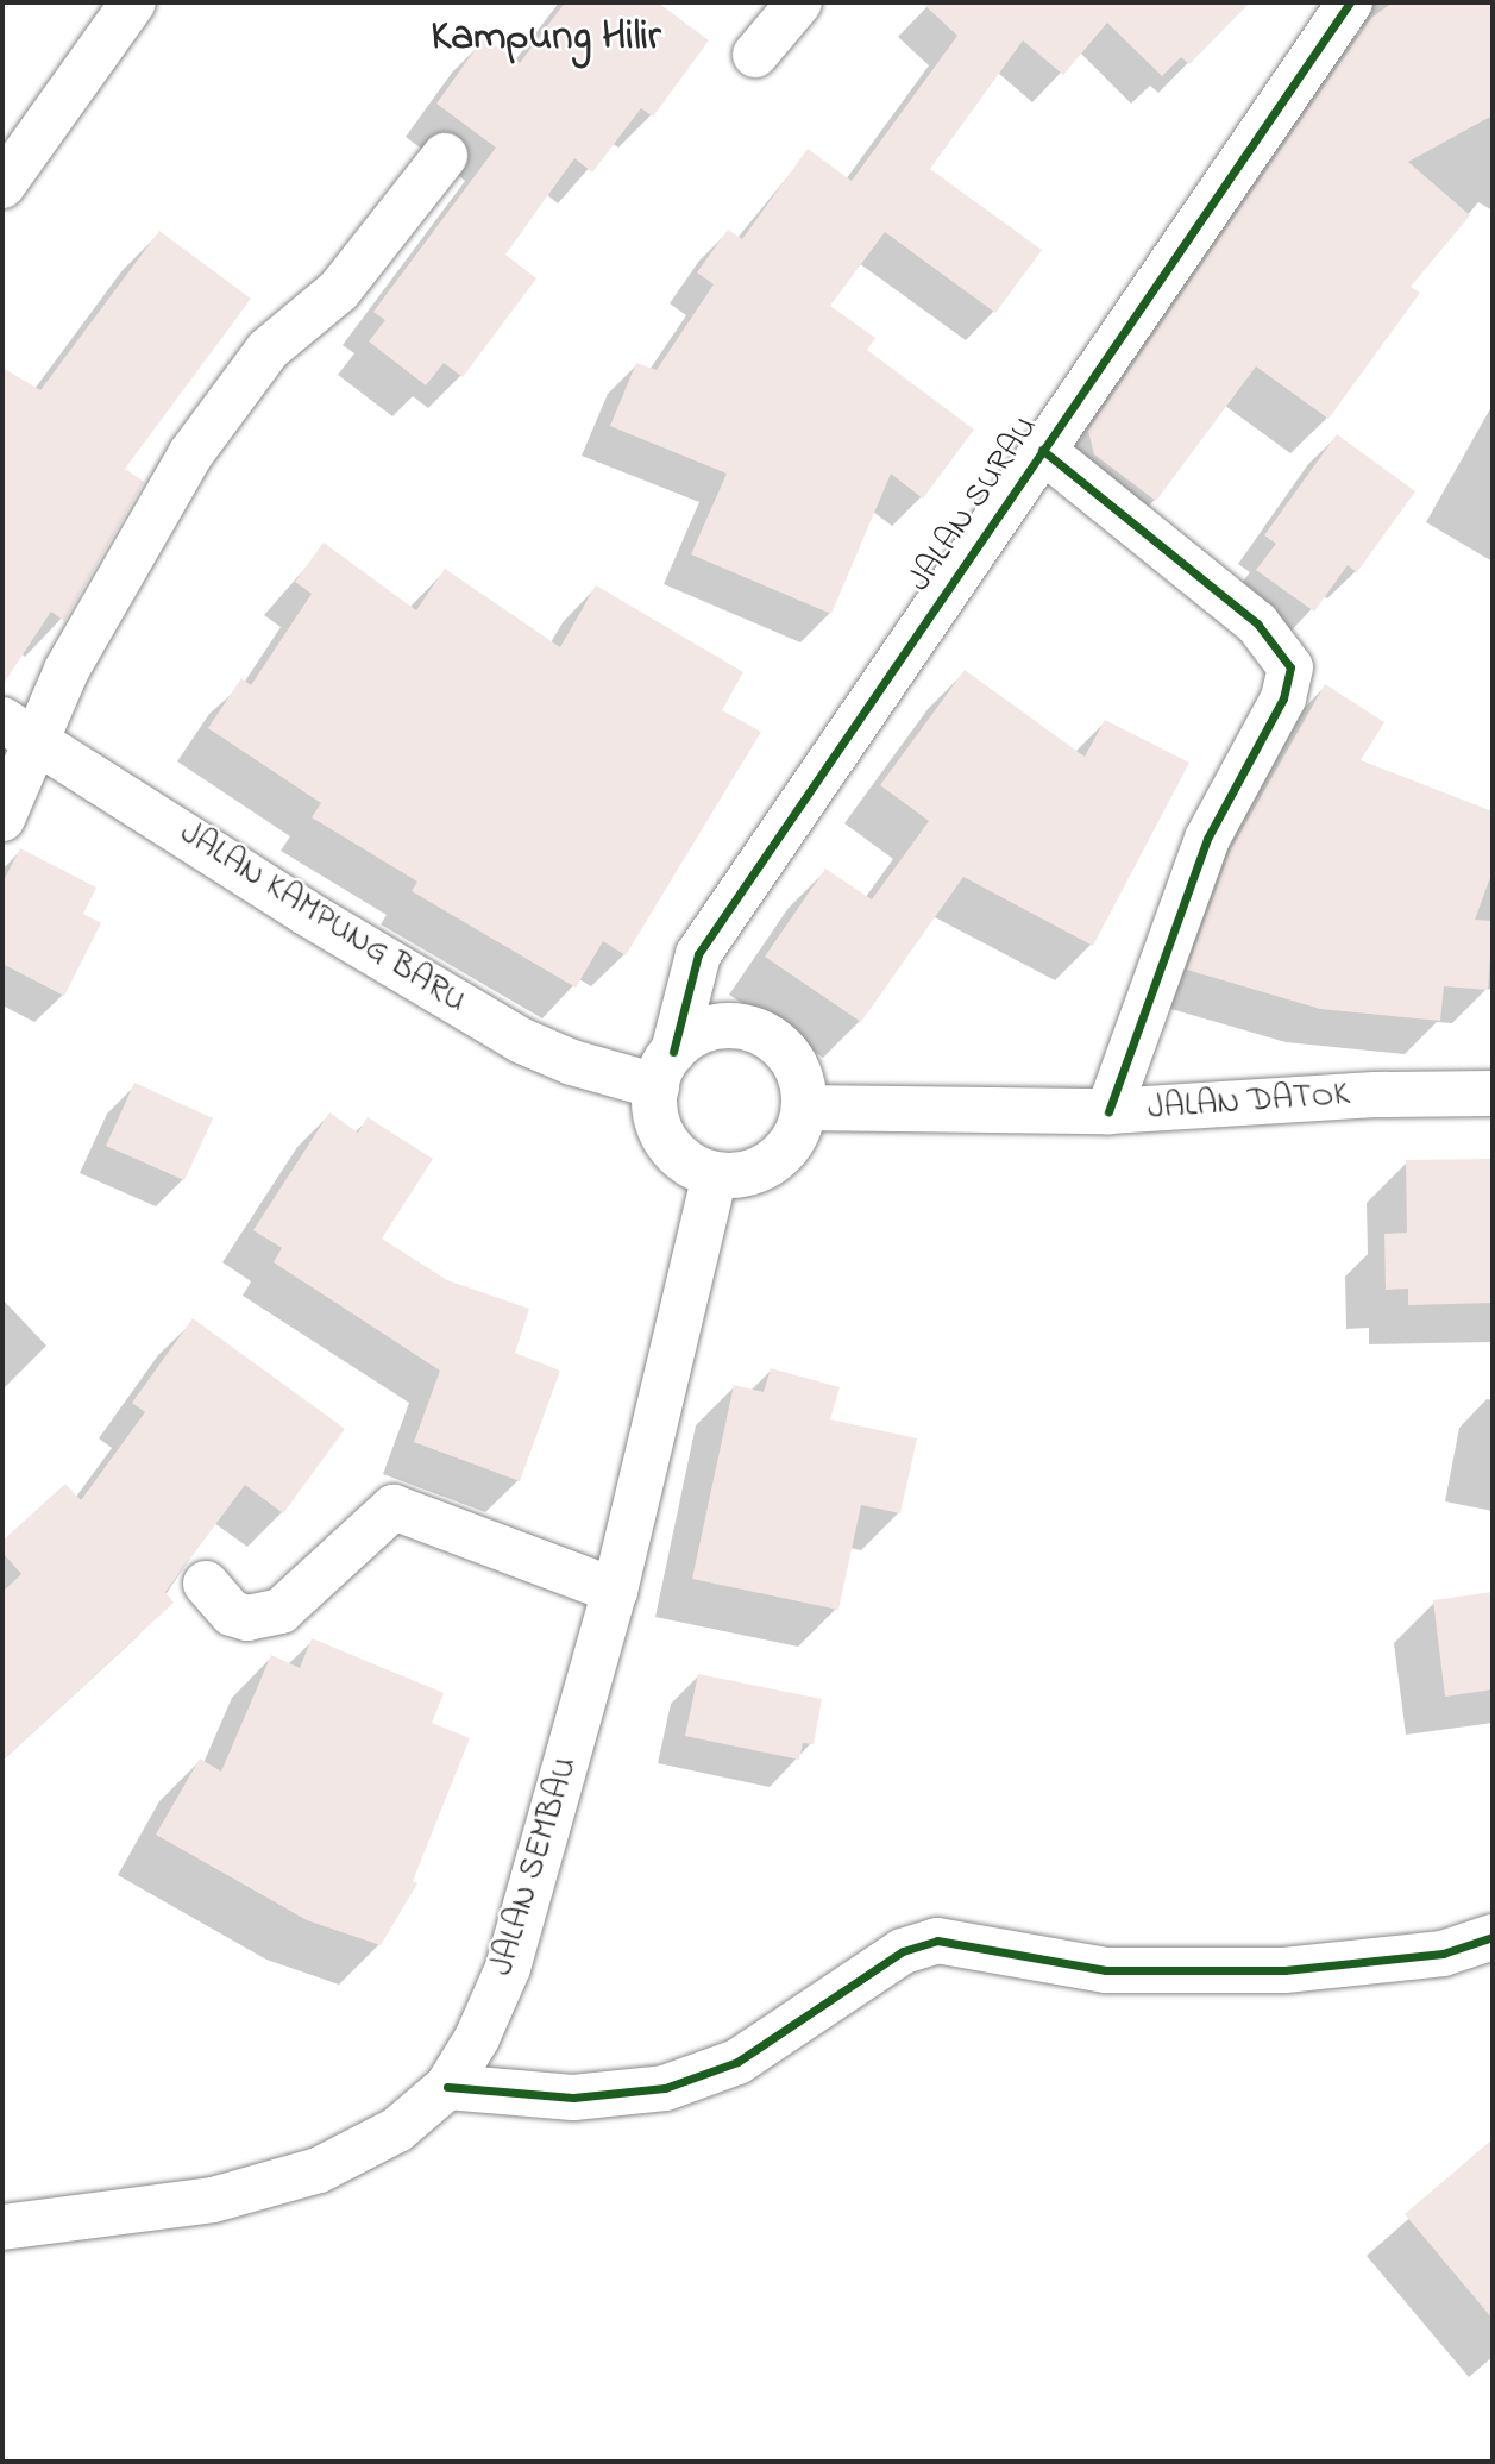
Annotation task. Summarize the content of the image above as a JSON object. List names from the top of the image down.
{
  "streets": {
    "street": [
      "JALAN SURAU",
      "JALAN KAMPUNG BARU",
      "JALAN DATOK",
      "JALAN SEMBAU"
    ]
  },
  "crossings": [
    ["JALAN SURAU", "JALAN KAMPUNG BARU"],
    ["JALAN SURAU", "JALAN DATOK"],
    ["JALAN SURAU", "JALAN SEMBAU"],
    ["JALAN KAMPUNG BARU", "JALAN DATOK"],
    ["JALAN KAMPUNG BARU", "JALAN SEMBAU"],
    ["JALAN DATOK", "JALAN SEMBAU"]
  ],
  "districts": ["Kampung Hilir"]
}
